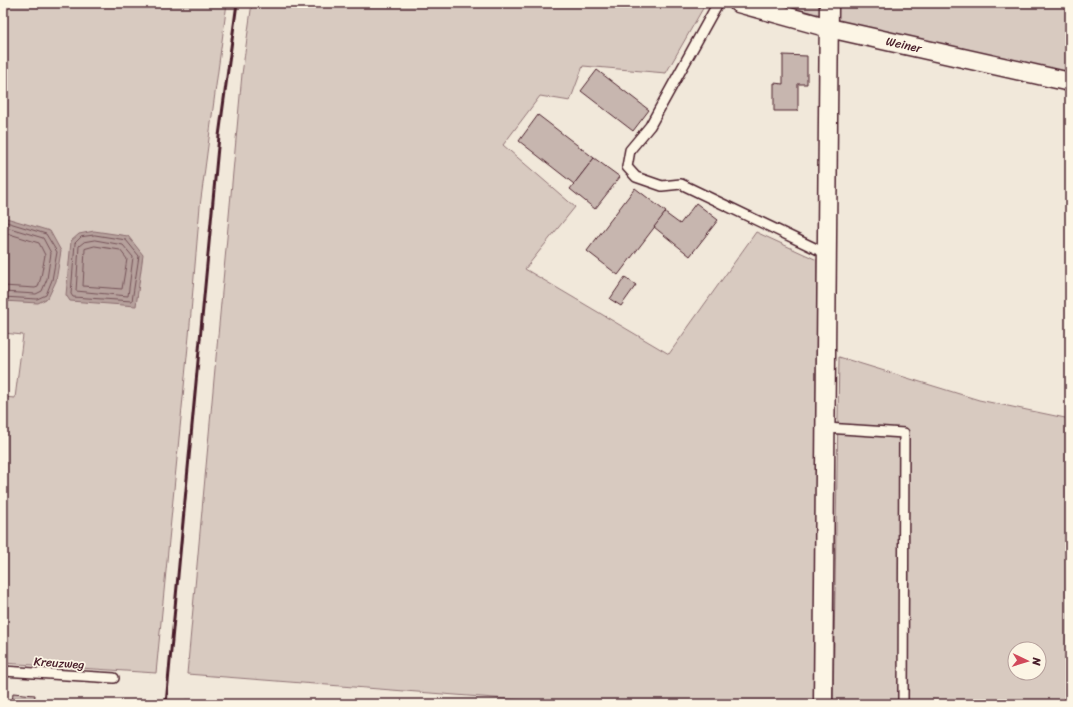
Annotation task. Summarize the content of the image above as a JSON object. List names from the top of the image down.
{
  "streets": {
    "street": ["Weiner"],
    "lane": ["Kreuzweg"]
  },
  "north": "right"
}
